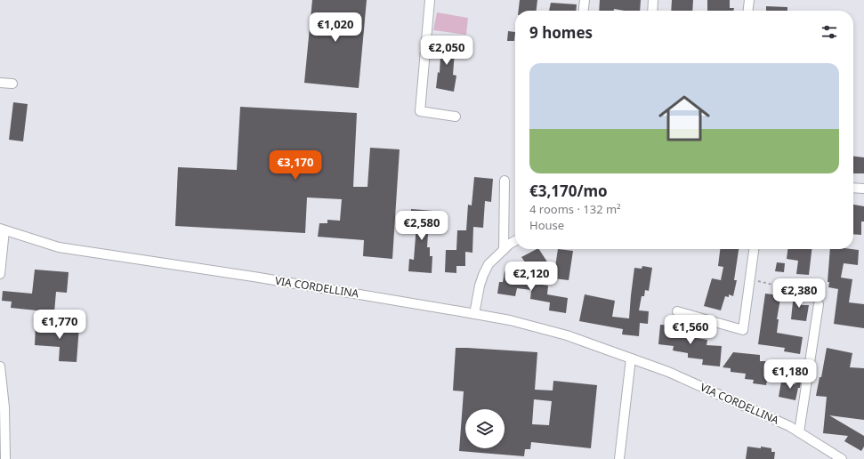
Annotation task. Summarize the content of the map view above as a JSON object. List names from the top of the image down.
{
  "streets": {
    "street": ["VIA CORDELLINA"]
  },
  "page": {
    "heading": "9 homes",
    "price": [
      "€1,020",
      "€2,050",
      "€3,170",
      "€2,580",
      "€2,120",
      "€2,380",
      "€1,770",
      "€1,560",
      "€1,180"
    ],
    "list": [
      {
        "name": "€3,170/mo",
        "note": "4 rooms · 132 m² · House"
      }
    ]
  }
}
